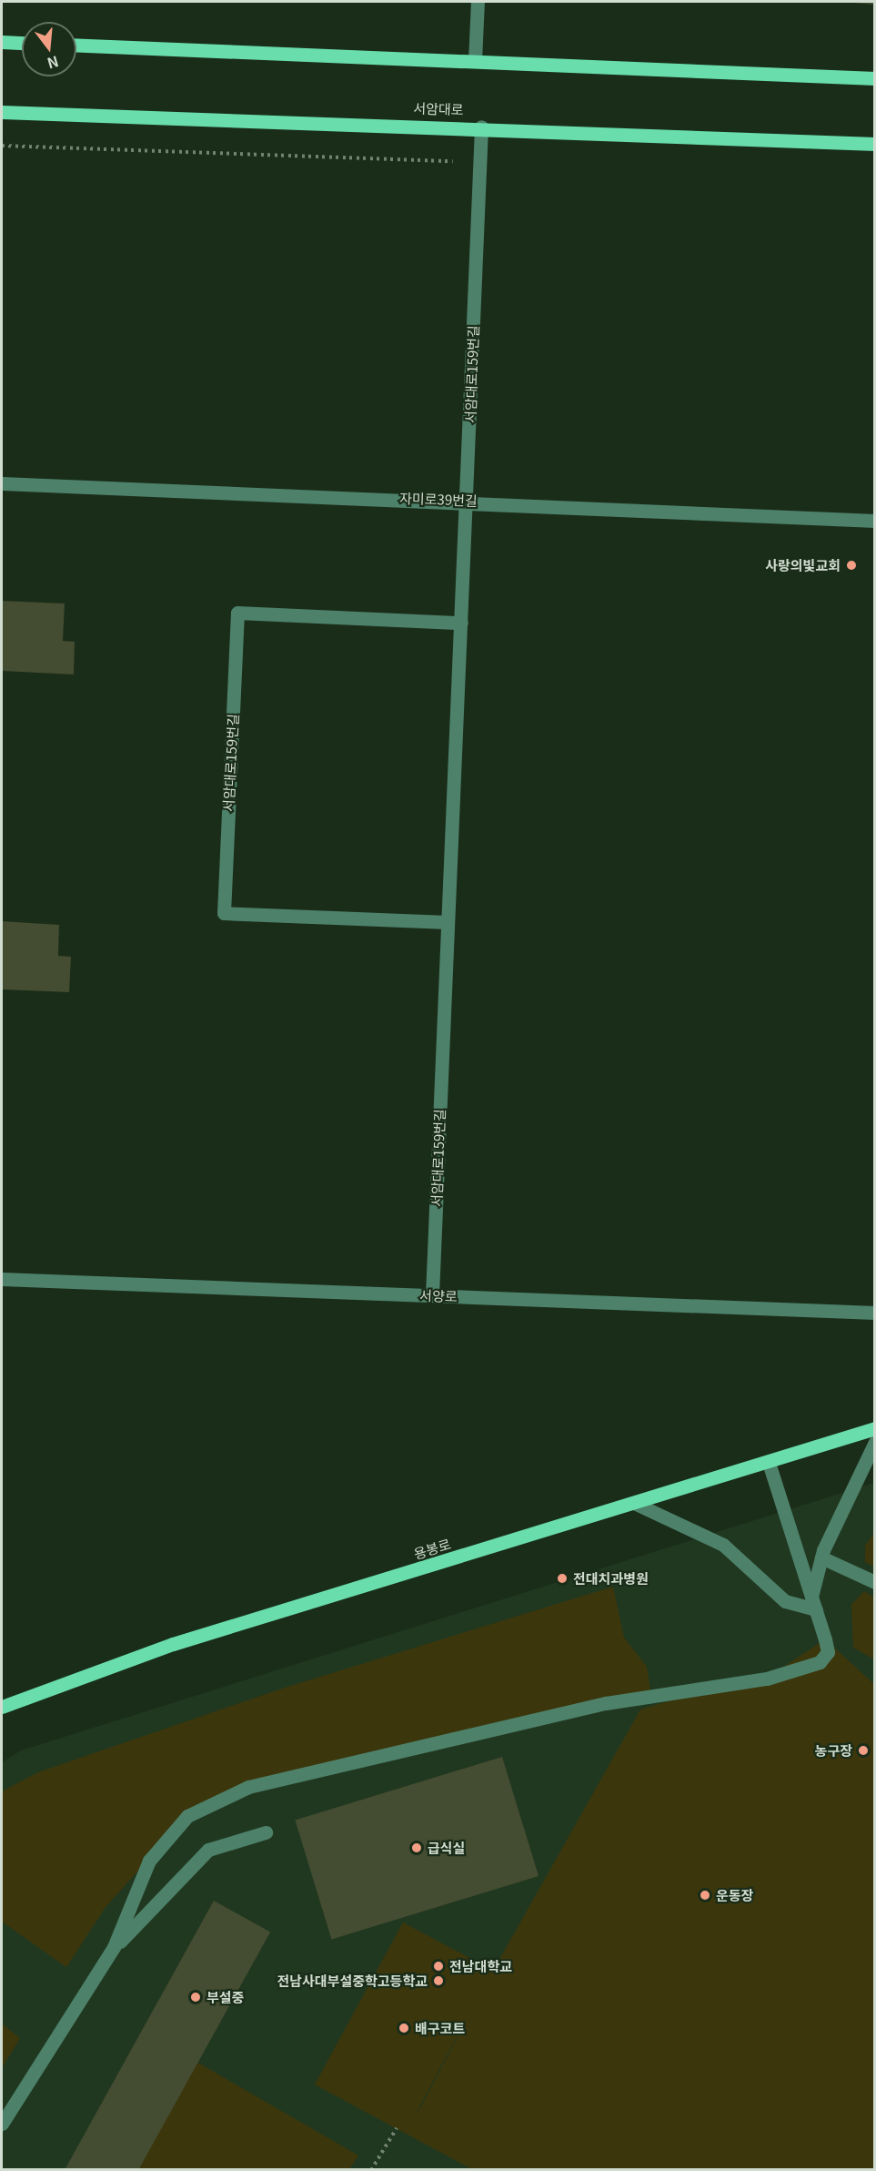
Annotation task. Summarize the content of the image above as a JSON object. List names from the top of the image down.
{
  "streets": {
    "main road": ["서암대로", "용봉로"],
    "street": ["서암대로159번길", "자미로39번길", "서양로"]
  },
  "crossings": [
    ["서암대로", "서암대로159번길"],
    ["서암대로159번길", "자미로39번길"],
    ["서암대로159번길", "서양로"]
  ],
  "places": [
    "사랑의빛교회",
    "전대치과병원",
    "농구장",
    "급식실",
    "운동장",
    "전남대학교",
    "전남사대부설중학고등학교",
    "부설중",
    "배구코트"
  ],
  "north": "bottom"
}
